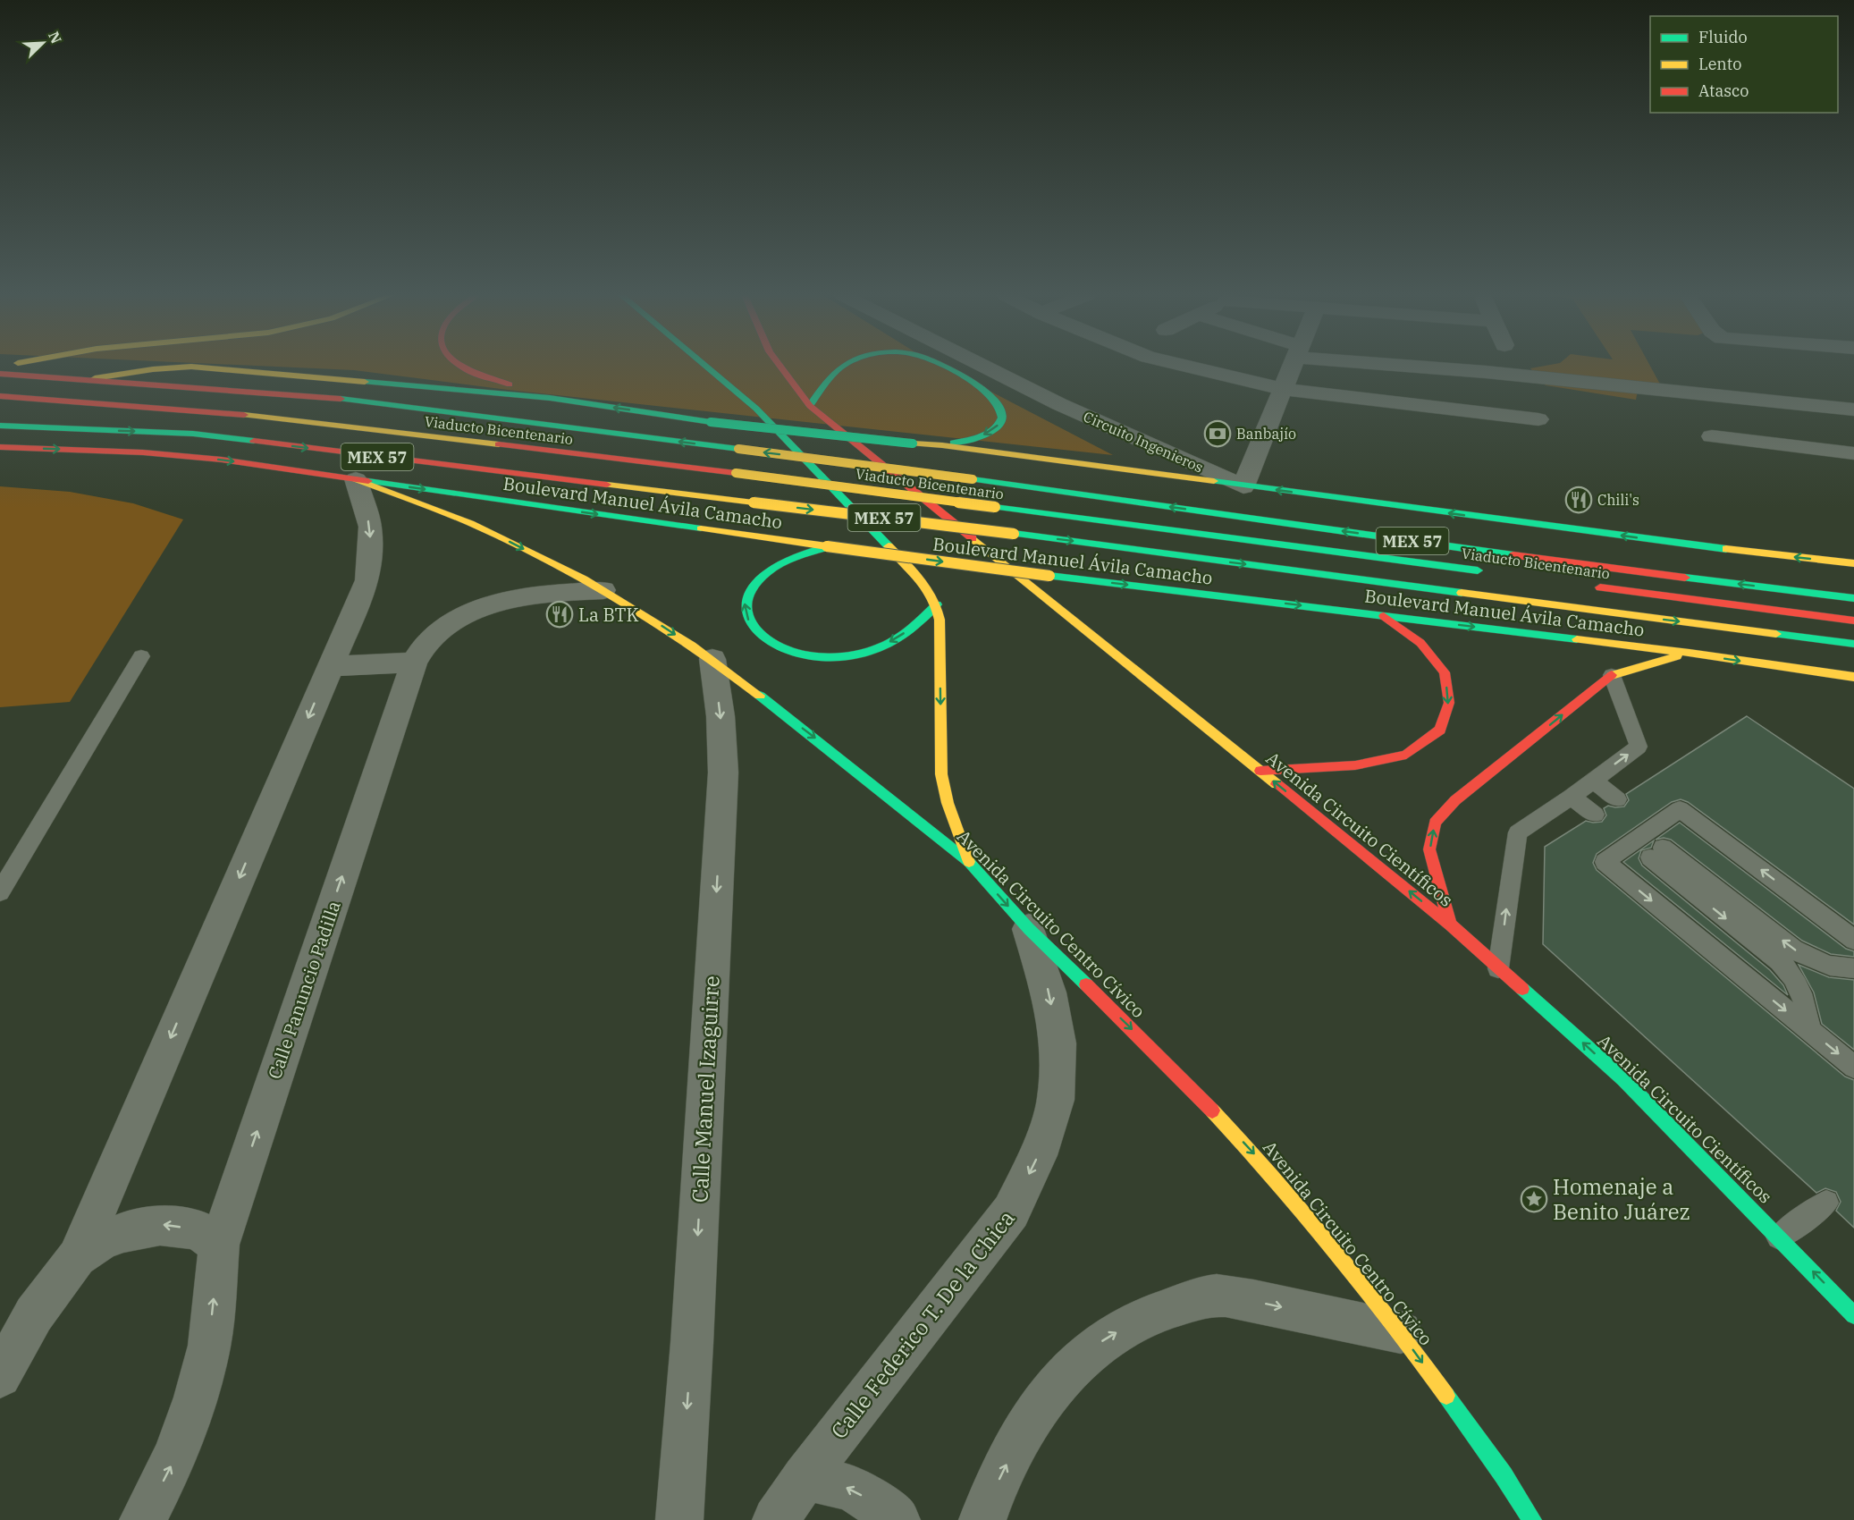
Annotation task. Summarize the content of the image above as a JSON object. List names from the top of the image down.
{
  "streets": {
    "main road": [
      "Viaducto Bicentenario",
      "MEX 57",
      "Boulevard Manuel Ávila Camacho",
      "Avenida Circuito Científicos",
      "Avenida Circuito Centro Cívico"
    ],
    "street": [
      "Circuito Ingenieros",
      "Calle Panuncio Padilla",
      "Calle Manuel Izaguirre",
      "Calle Federico T. De la Chica"
    ]
  },
  "crossings": [
    ["Boulevard Manuel Ávila Camacho", "Avenida Circuito Centro Cívico"],
    ["Avenida Circuito Centro Cívico", "Calle Panuncio Padilla"],
    ["Avenida Circuito Centro Cívico", "Calle Manuel Izaguirre"],
    ["Avenida Circuito Centro Cívico", "Calle Federico T. De la Chica"]
  ],
  "one_way": [
    "Avenida Circuito Científicos",
    "Avenida Circuito Centro Cívico",
    "Calle Manuel Izaguirre",
    "Calle Federico T. De la Chica"
  ],
  "places": {
    "bank": ["Banbajío"],
    "restaurant": ["Chili's", "La BTK"],
    "place": ["Homenaje a Benito Juárez"]
  },
  "legend": ["Fluido", "Lento", "Atasco"],
  "north": "top right"
}
